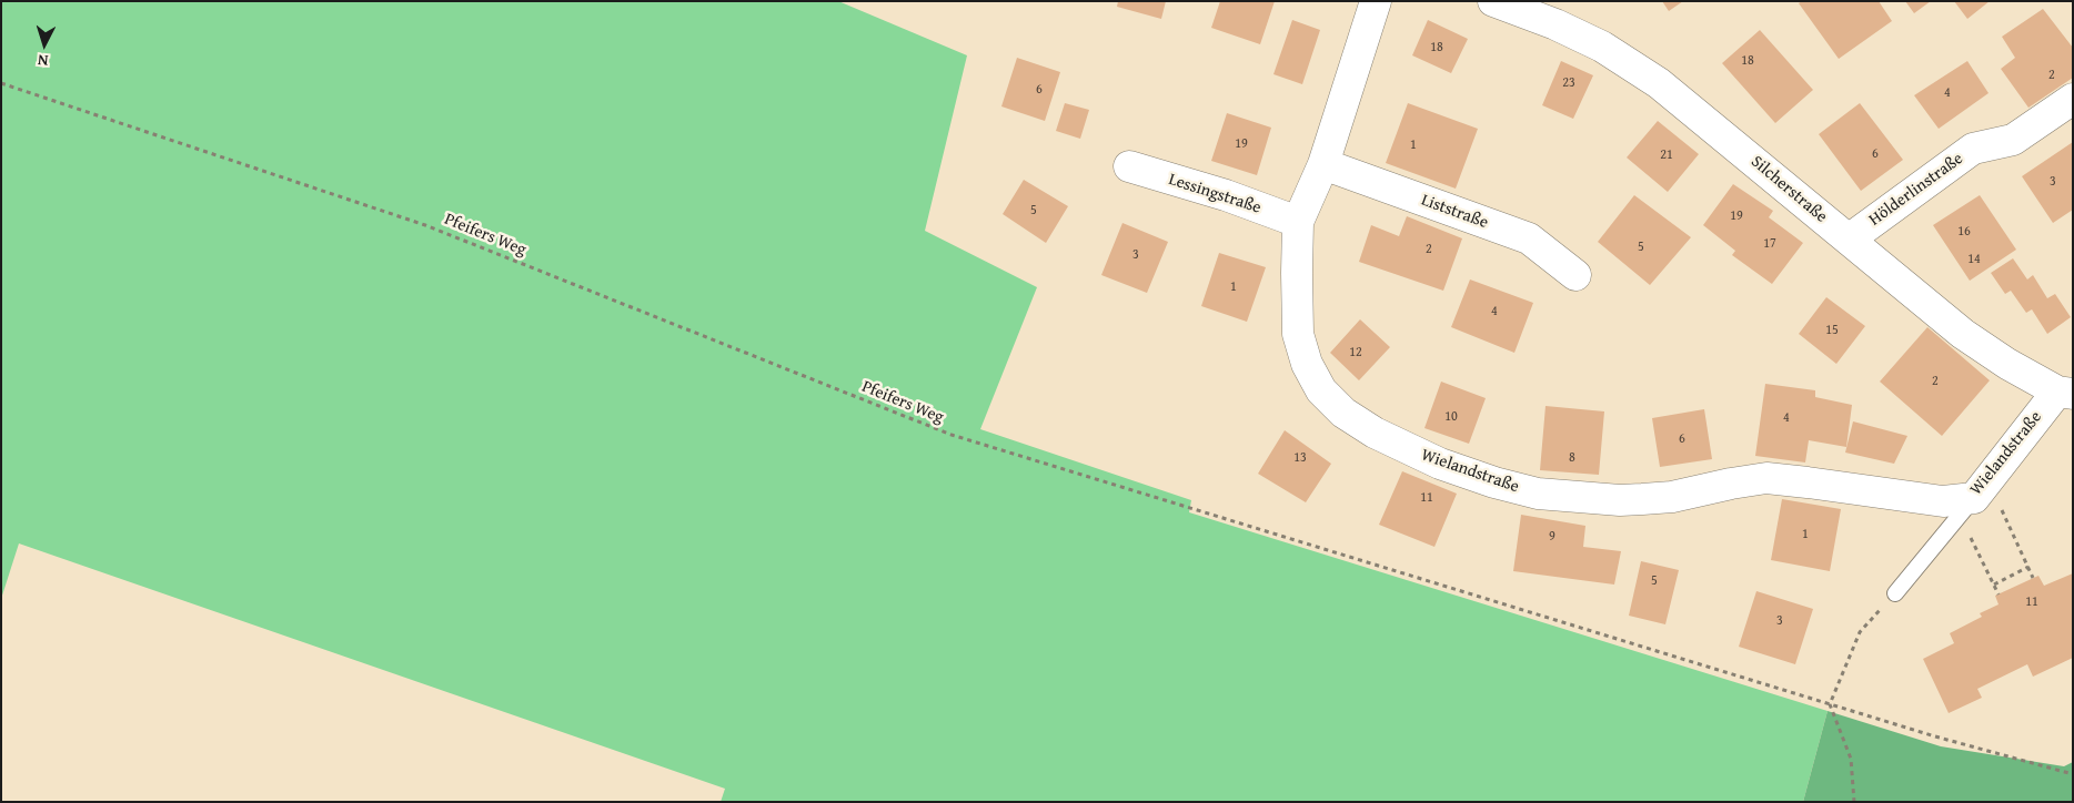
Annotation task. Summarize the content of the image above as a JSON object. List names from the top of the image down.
{
  "streets": {
    "street": [
      "Silcherstraße",
      "Hölderlinstraße",
      "Lessingstraße",
      "Liststraße",
      "Wielandstraße"
    ],
    "path": ["Pfeifers Weg"]
  },
  "crossings": [
    ["Silcherstraße", "Hölderlinstraße"],
    ["Silcherstraße", "Wielandstraße"],
    ["Lessingstraße", "Wielandstraße"],
    ["Liststraße", "Wielandstraße"]
  ],
  "house_numbers": [
    "18",
    "18",
    "2",
    "23",
    "6",
    "4",
    "19",
    "1",
    "6",
    "21",
    "3",
    "5",
    "19",
    "16",
    "17",
    "5",
    "2",
    "3",
    "14",
    "1",
    "4",
    "15",
    "12",
    "2",
    "10",
    "4",
    "6",
    "13",
    "8",
    "11",
    "1",
    "9",
    "5",
    "11",
    "3"
  ],
  "north": "bottom"
}
